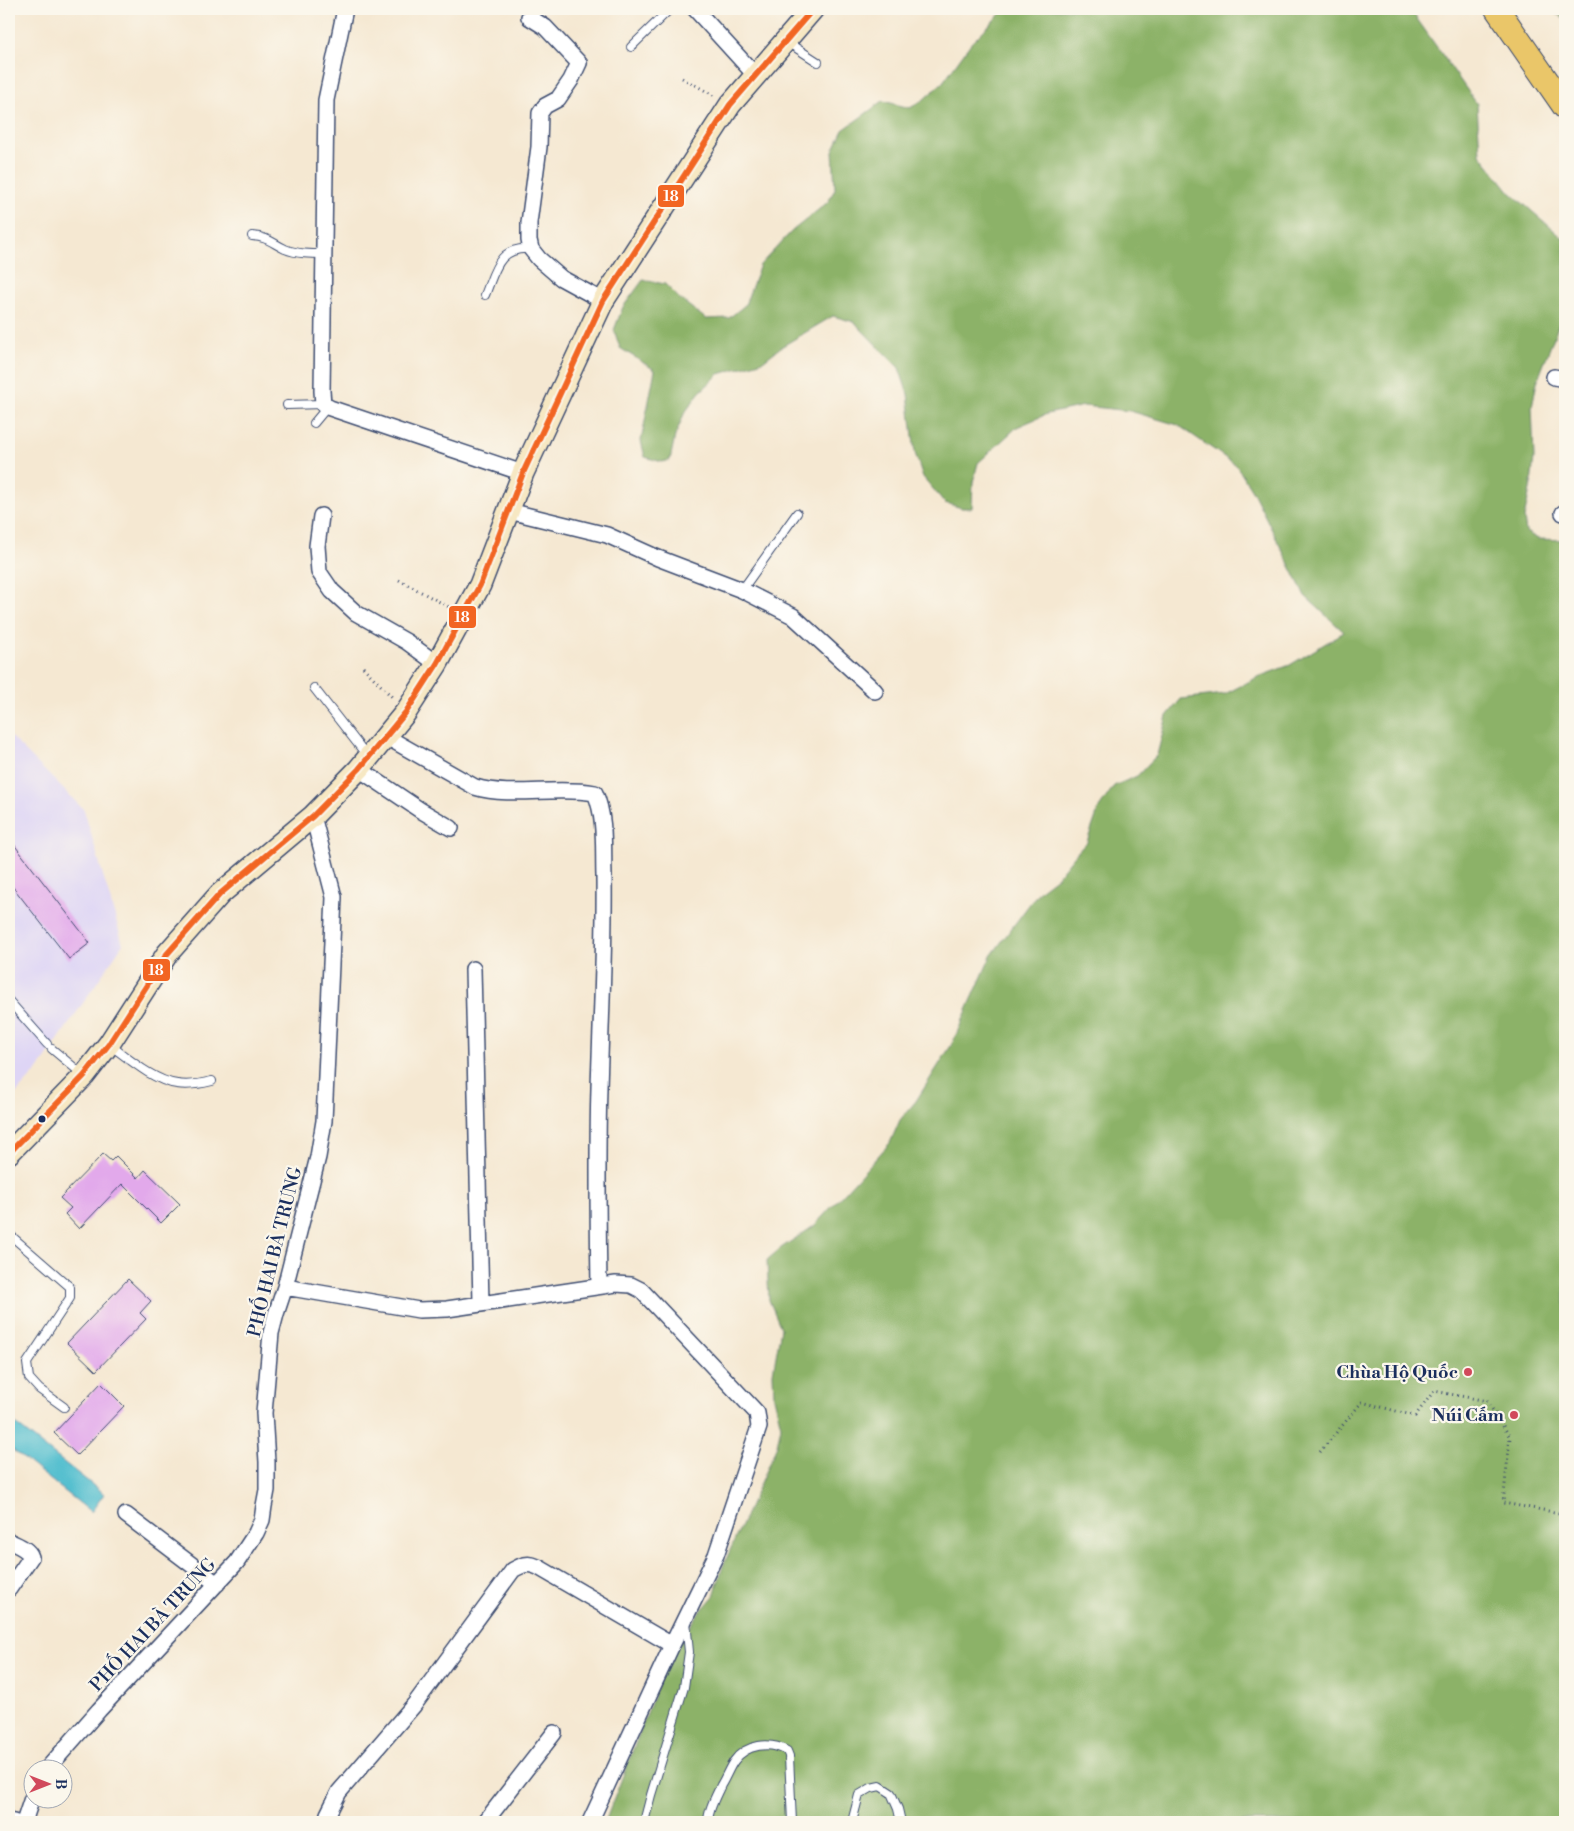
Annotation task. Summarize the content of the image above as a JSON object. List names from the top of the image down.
{
  "streets": {
    "street": ["PHỐ HAI BÀ TRƯNG"]
  },
  "places": ["Chùa Hộ Quốc", "Núi Cấm"],
  "lines": ["transit line 18"],
  "north": "right"
}
